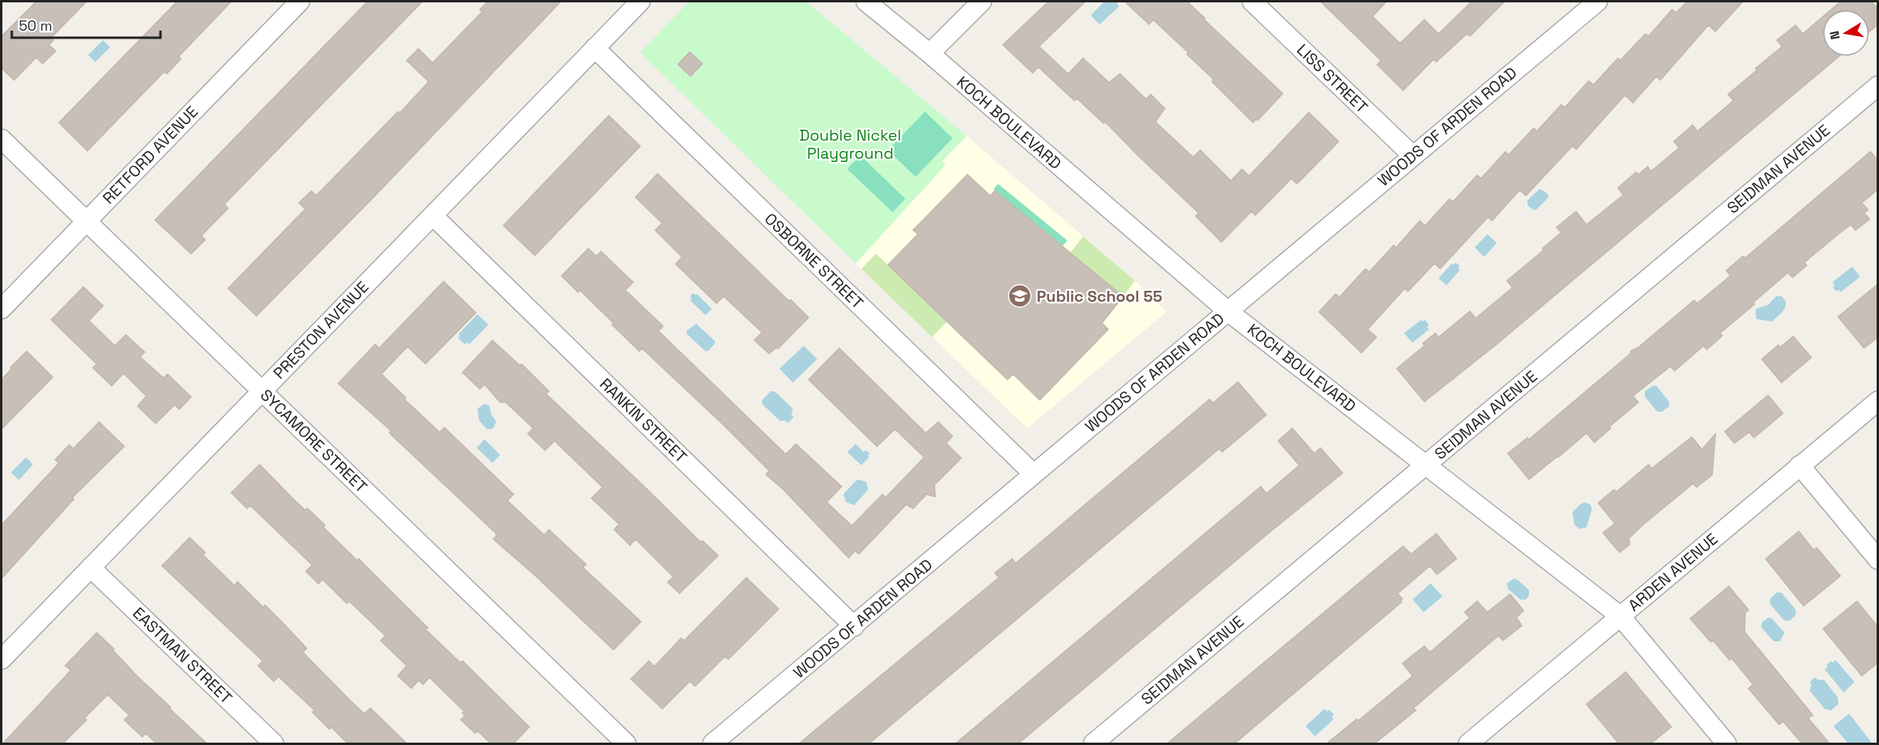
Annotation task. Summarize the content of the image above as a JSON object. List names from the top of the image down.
{
  "streets": {
    "street": [
      "LISS STREET",
      "KOCH BOULEVARD",
      "WOODS OF ARDEN ROAD",
      "RETFORD AVENUE",
      "SEIDMAN AVENUE",
      "OSBORNE STREET",
      "PRESTON AVENUE",
      "RANKIN STREET",
      "SYCAMORE STREET",
      "ARDEN AVENUE",
      "EASTMAN STREET"
    ]
  },
  "crossings": [
    ["LISS STREET", "WOODS OF ARDEN ROAD"],
    ["KOCH BOULEVARD", "WOODS OF ARDEN ROAD"],
    ["KOCH BOULEVARD", "SEIDMAN AVENUE"],
    ["KOCH BOULEVARD", "ARDEN AVENUE"],
    ["WOODS OF ARDEN ROAD", "OSBORNE STREET"],
    ["WOODS OF ARDEN ROAD", "RANKIN STREET"],
    ["RETFORD AVENUE", "SYCAMORE STREET"],
    ["OSBORNE STREET", "PRESTON AVENUE"],
    ["PRESTON AVENUE", "RANKIN STREET"],
    ["PRESTON AVENUE", "SYCAMORE STREET"],
    ["PRESTON AVENUE", "EASTMAN STREET"]
  ],
  "parks": ["Double Nickel Playground"],
  "places": {
    "school or university": ["Public School 55"]
  },
  "scale_bar": "50 m",
  "north": "left"
}
